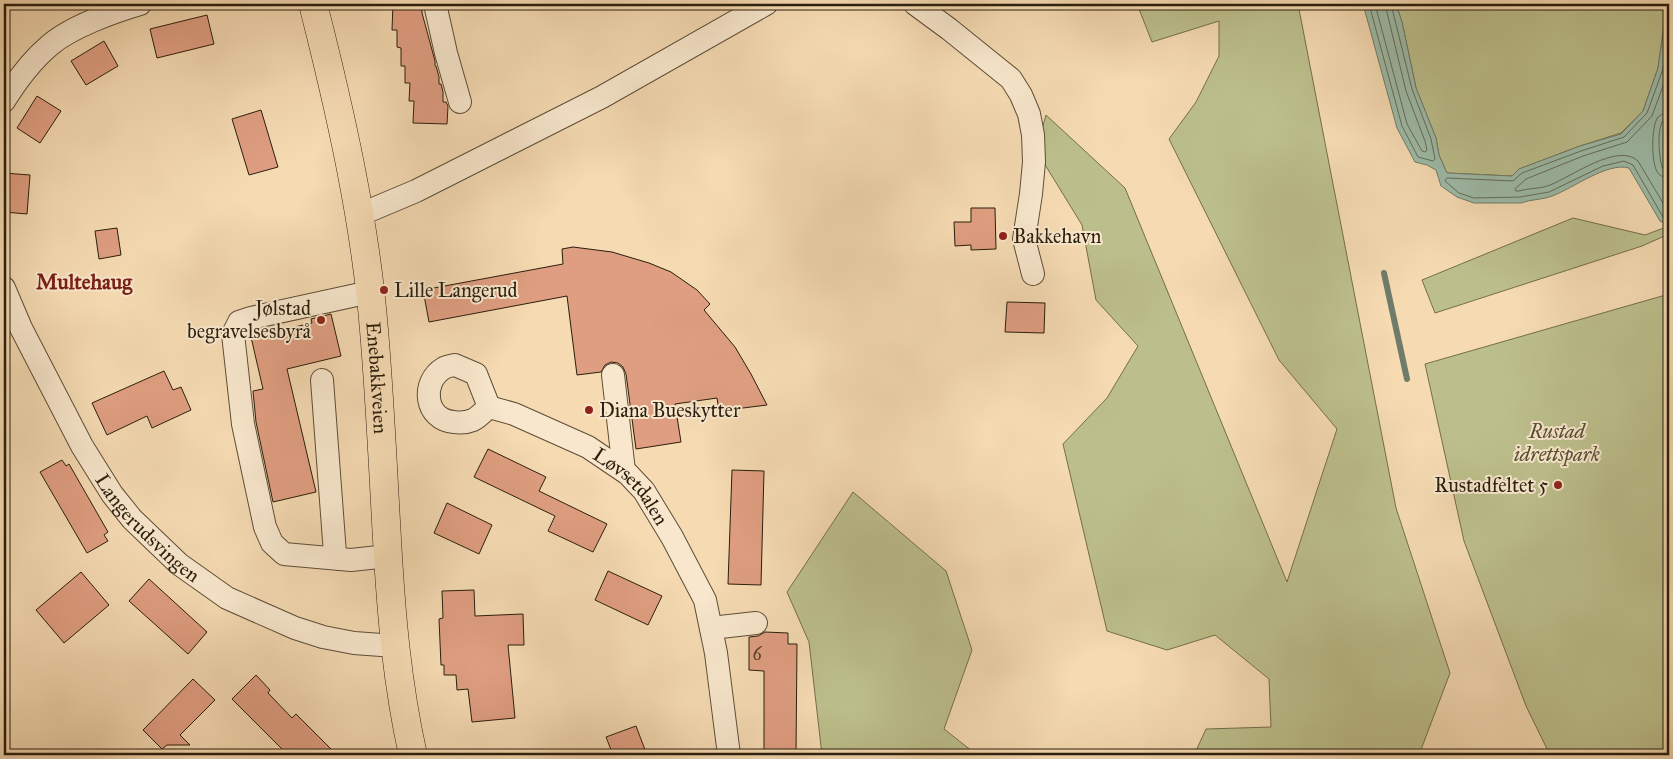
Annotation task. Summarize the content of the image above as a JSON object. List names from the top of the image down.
{
  "streets": {
    "main road": ["Enebakkveien"],
    "street": ["Løvsetdalen", "Langerudsvingen"]
  },
  "crossings": [
    ["Enebakkveien", "Langerudsvingen"]
  ],
  "districts": ["Multehaug"],
  "parks": ["Rustad idrettspark"],
  "places": [
    "Bakkehavn",
    "Lille Langerud",
    "Jølstad begravelsesbyrå",
    "Diana Bueskytter",
    "Rustadfeltet 5"
  ],
  "house_numbers": ["6"]
}
